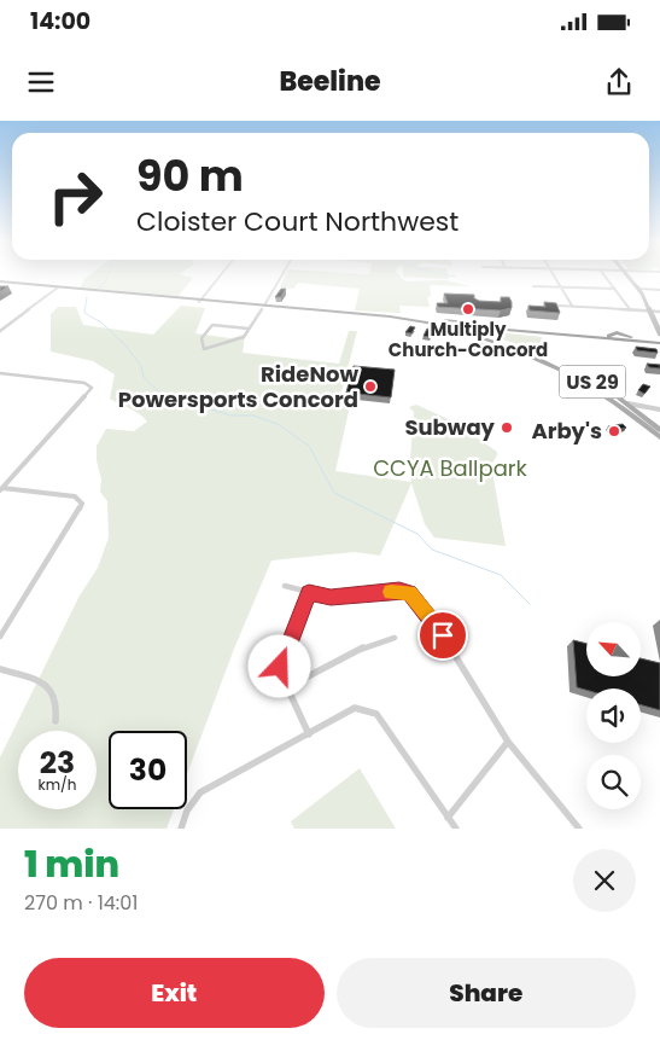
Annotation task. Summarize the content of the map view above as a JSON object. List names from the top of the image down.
{
  "streets": {
    "highway": ["US 29"]
  },
  "parks": ["CCYA Ballpark"],
  "places": [
    "Multiply Church-Concord",
    "RideNow Powersports Concord",
    "Subway",
    "Arby's"
  ],
  "north": "top left",
  "page": {
    "status": "14:00",
    "header": "Beeline",
    "turn": ["90 m", "Cloister Court Northwest"],
    "speed": "23 km/h",
    "limit": "30",
    "heading": ["1 min", "270 m · 14:01"],
    "buttons": ["Exit", "Share"]
  }
}
